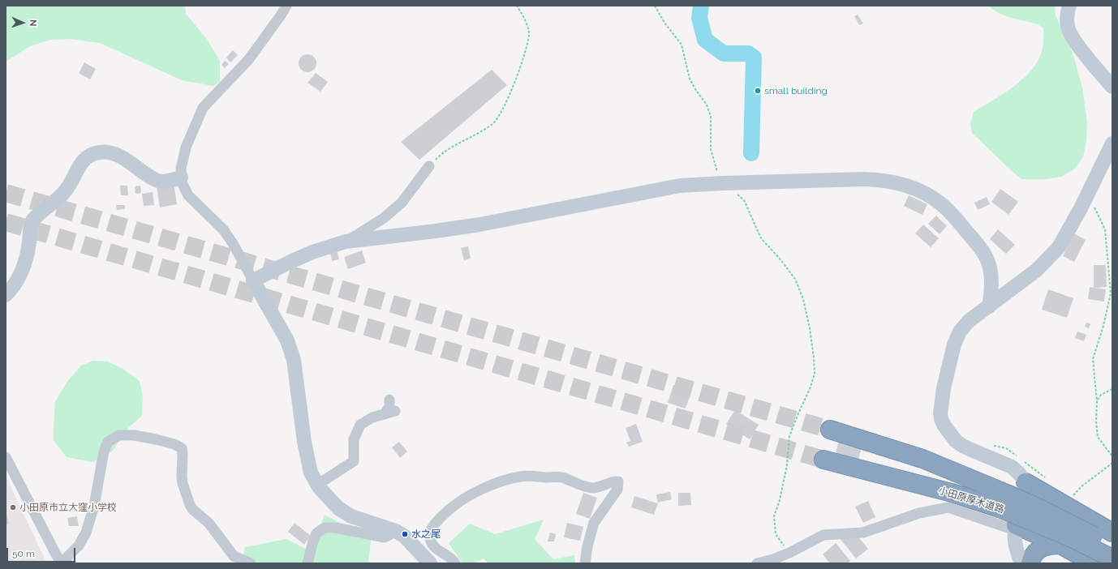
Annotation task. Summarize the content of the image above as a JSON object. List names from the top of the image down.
{
  "streets": {
    "highway": ["小田原厚木道路"]
  },
  "places": ["small building", "小田原市立大窪小学校", "水之尾"],
  "scale_bar": "50 m",
  "north": "right"
}
